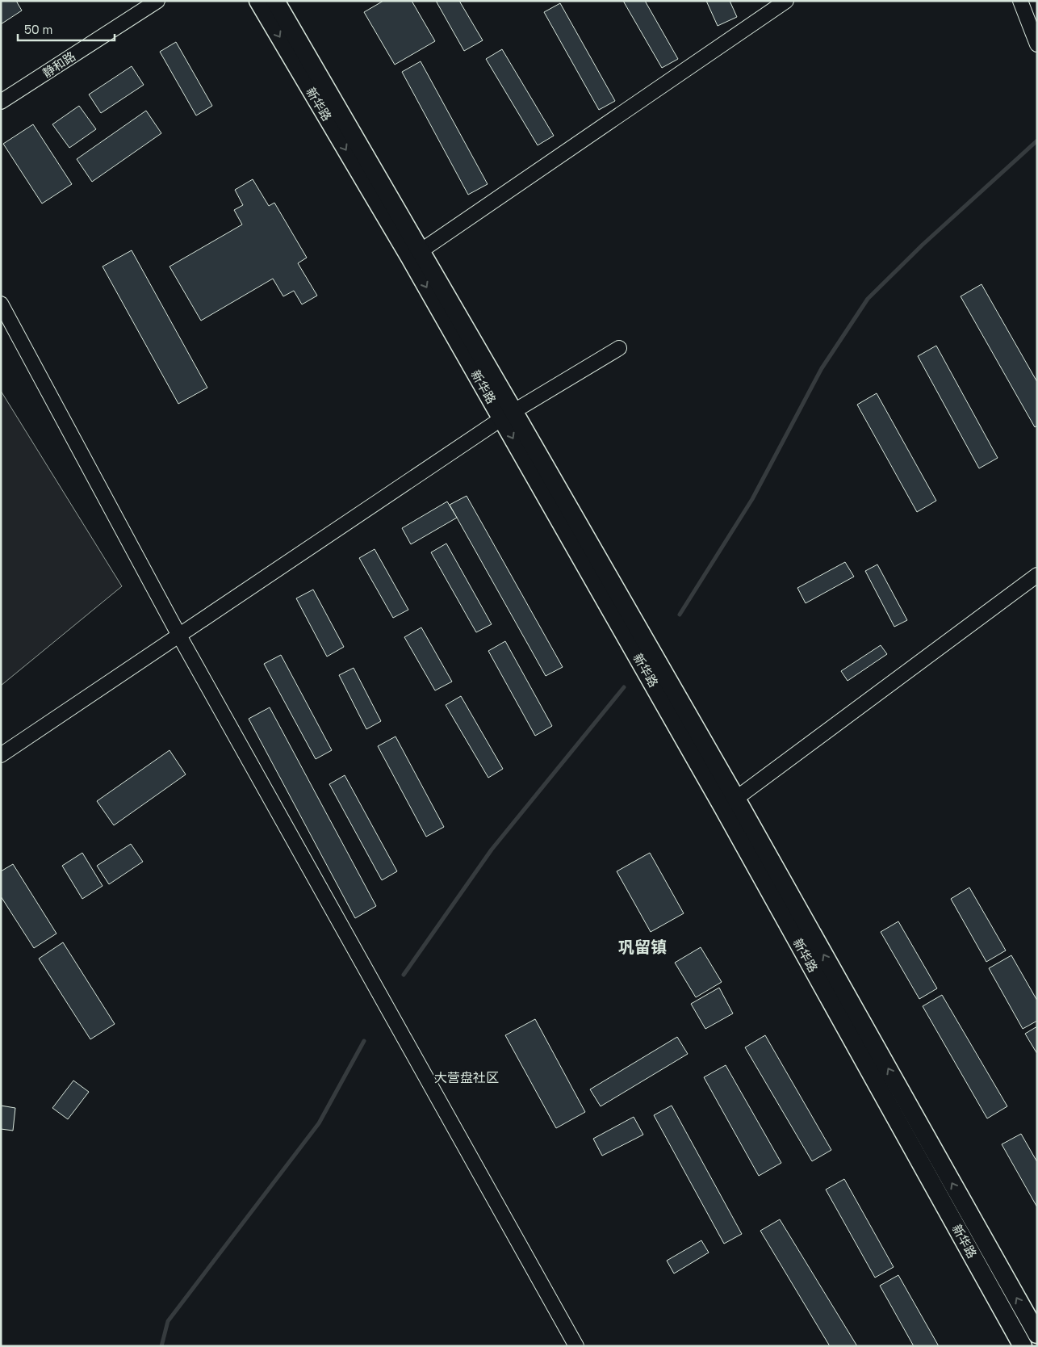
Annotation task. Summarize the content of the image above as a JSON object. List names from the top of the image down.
{
  "streets": {
    "main road": ["新华路"],
    "street": ["静和路"]
  },
  "districts": ["巩留镇", "大营盘社区"],
  "scale_bar": "50 m"
}
